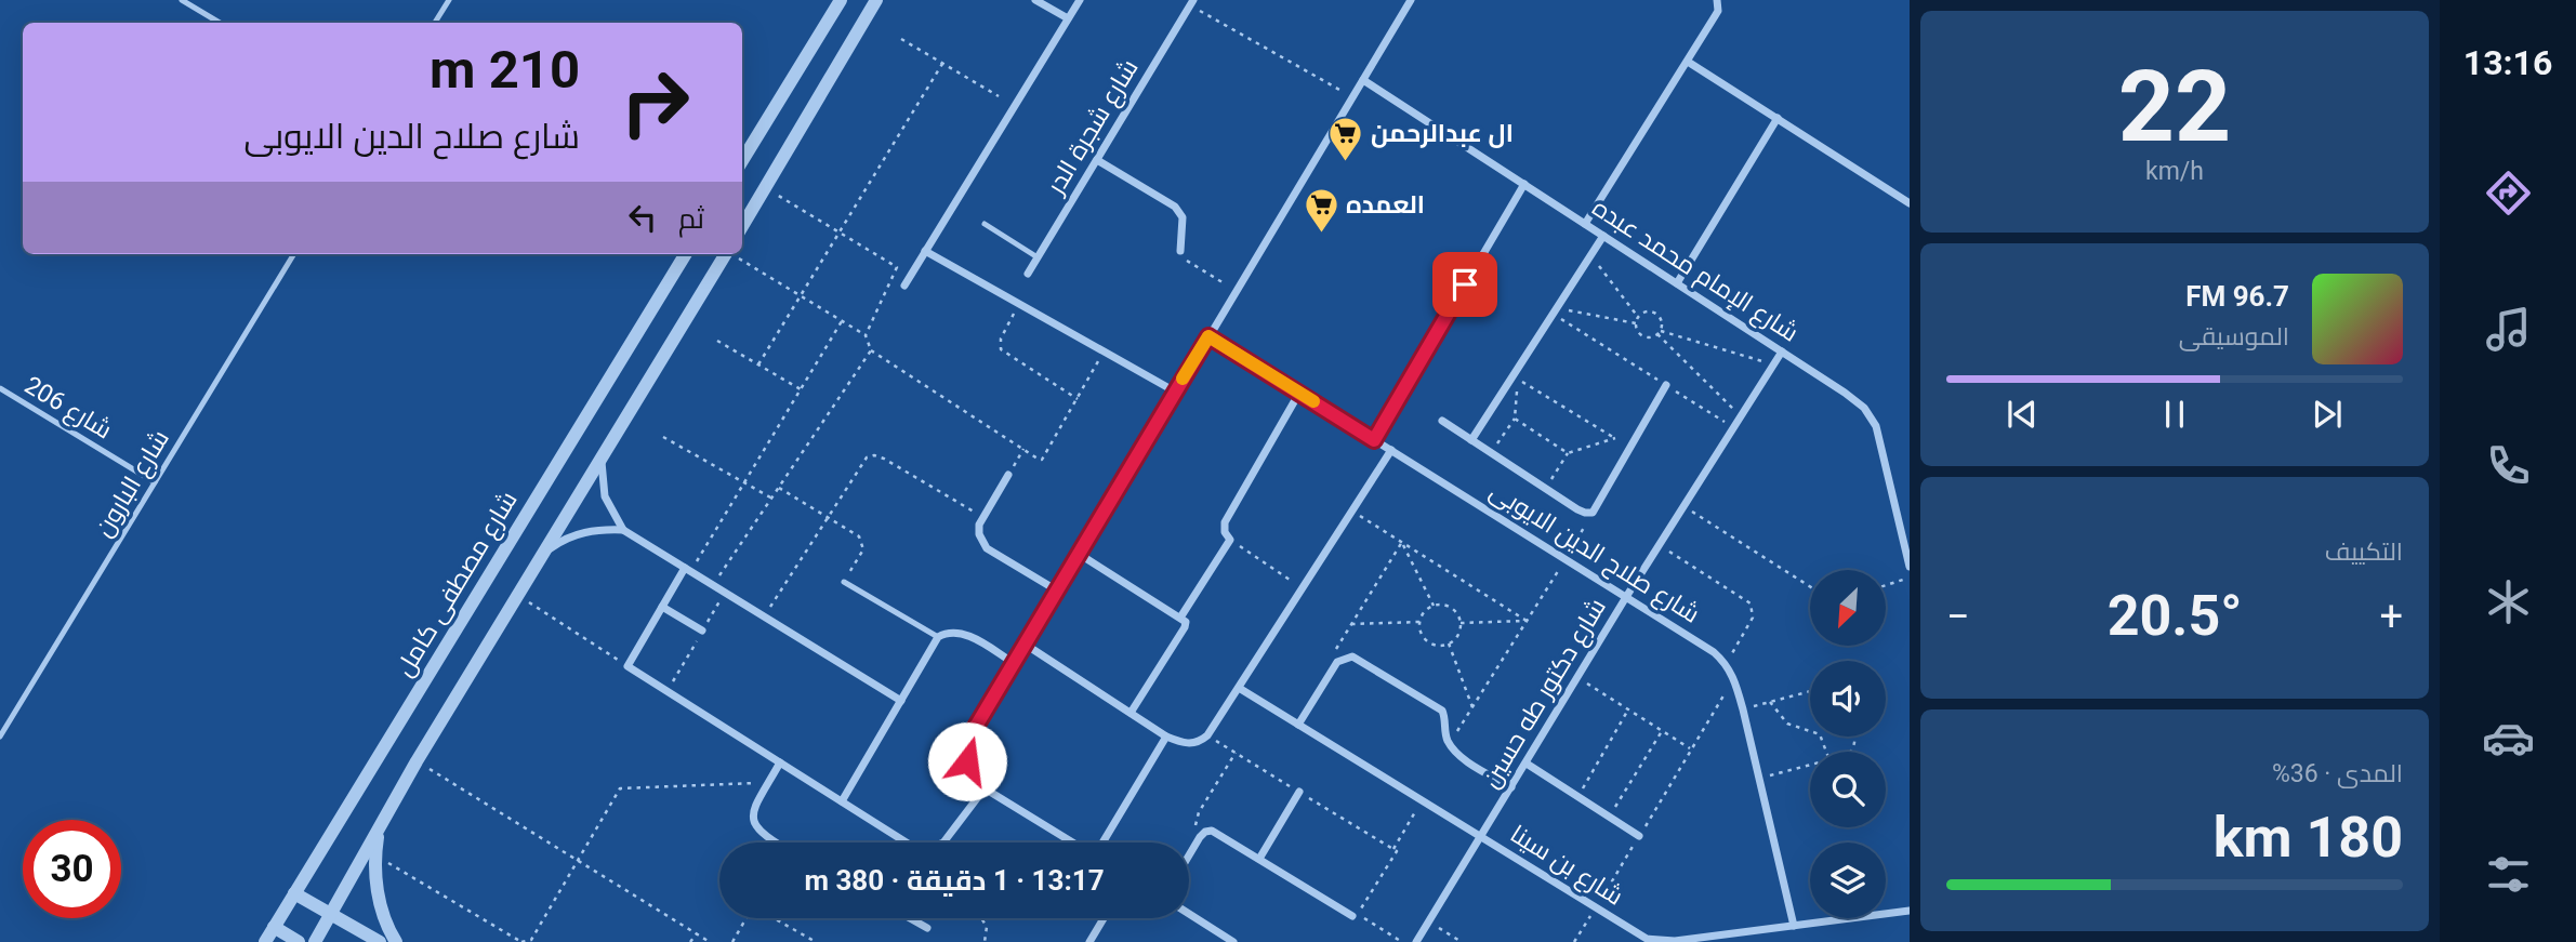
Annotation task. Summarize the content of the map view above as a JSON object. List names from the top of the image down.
{
  "streets": {
    "street": [
      "شارع شجرة الدر",
      "شارع الإمام محمد عبده",
      "شارع صلاح الدين الايوبى",
      "شارع مصطفى كامل",
      "شارع دكتور طه حسين",
      "شارع بن سينا"
    ],
    "lane": ["شارع 206", "شارع البارون"]
  },
  "crossings": [
    ["شارع الإمام محمد عبده", "شارع دكتور طه حسين"],
    ["شارع 206", "شارع البارون"],
    ["شارع صلاح الدين الايوبى", "شارع دكتور طه حسين"],
    ["شارع صلاح الدين الايوبى", "شارع بن سينا"],
    ["شارع دكتور طه حسين", "شارع بن سينا"]
  ],
  "places": {
    "supermarket": ["ال عبدالرحمن", "العمده"]
  },
  "north": "bottom left",
  "page": {
    "tabs": "13:16",
    "tile": [
      ["22", "km/h"],
      "التكييف",
      ["المدى · 36%", "180 km"]
    ],
    "turn": ["210 m", "شارع صلاح الدين الايوبى"],
    "then": "ثم",
    "song": ["96.7 FM", "الموسيقى"],
    "heat": ["−", "20.5°", "+"],
    "limit": "30",
    "trip": "13:17 · 1 دقيقة · 380 m"
  }
}
